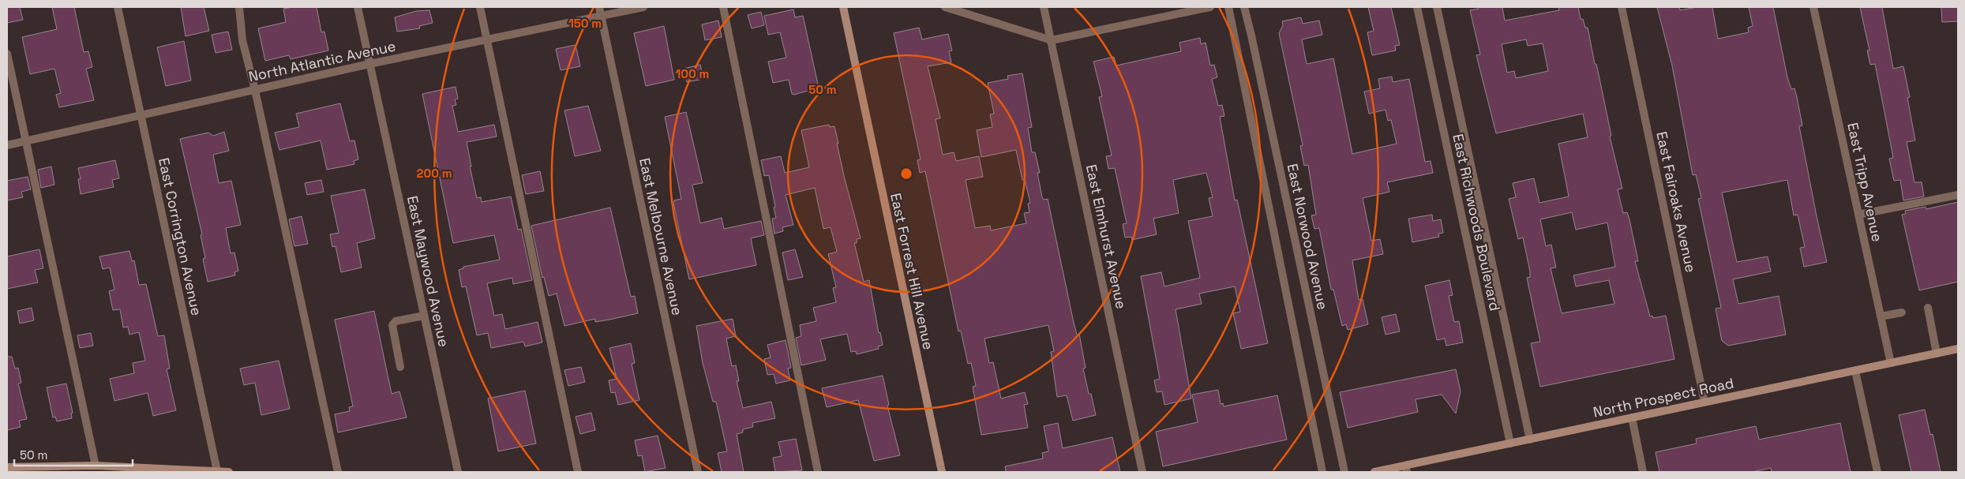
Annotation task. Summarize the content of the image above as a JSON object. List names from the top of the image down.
{
  "streets": {
    "main road": ["East Forrest Hill Avenue", "North Prospect Road"],
    "street": [
      "North Atlantic Avenue",
      "East Tripp Avenue",
      "East Fairoaks Avenue",
      "East Richwoods Boulevard",
      "East Corrington Avenue",
      "East Melbourne Avenue",
      "East Elmhurst Avenue",
      "East Norwood Avenue",
      "East Maywood Avenue"
    ]
  },
  "crossings": [
    ["North Atlantic Avenue", "East Corrington Avenue"],
    ["North Atlantic Avenue", "East Melbourne Avenue"],
    ["North Atlantic Avenue", "East Maywood Avenue"],
    ["East Tripp Avenue", "North Prospect Road"],
    ["East Fairoaks Avenue", "North Prospect Road"],
    ["East Richwoods Boulevard", "North Prospect Road"]
  ],
  "scale_bar": "50 m",
  "rings": [
    "150 m",
    "100 m",
    "50 m",
    "200 m"
  ]
}
